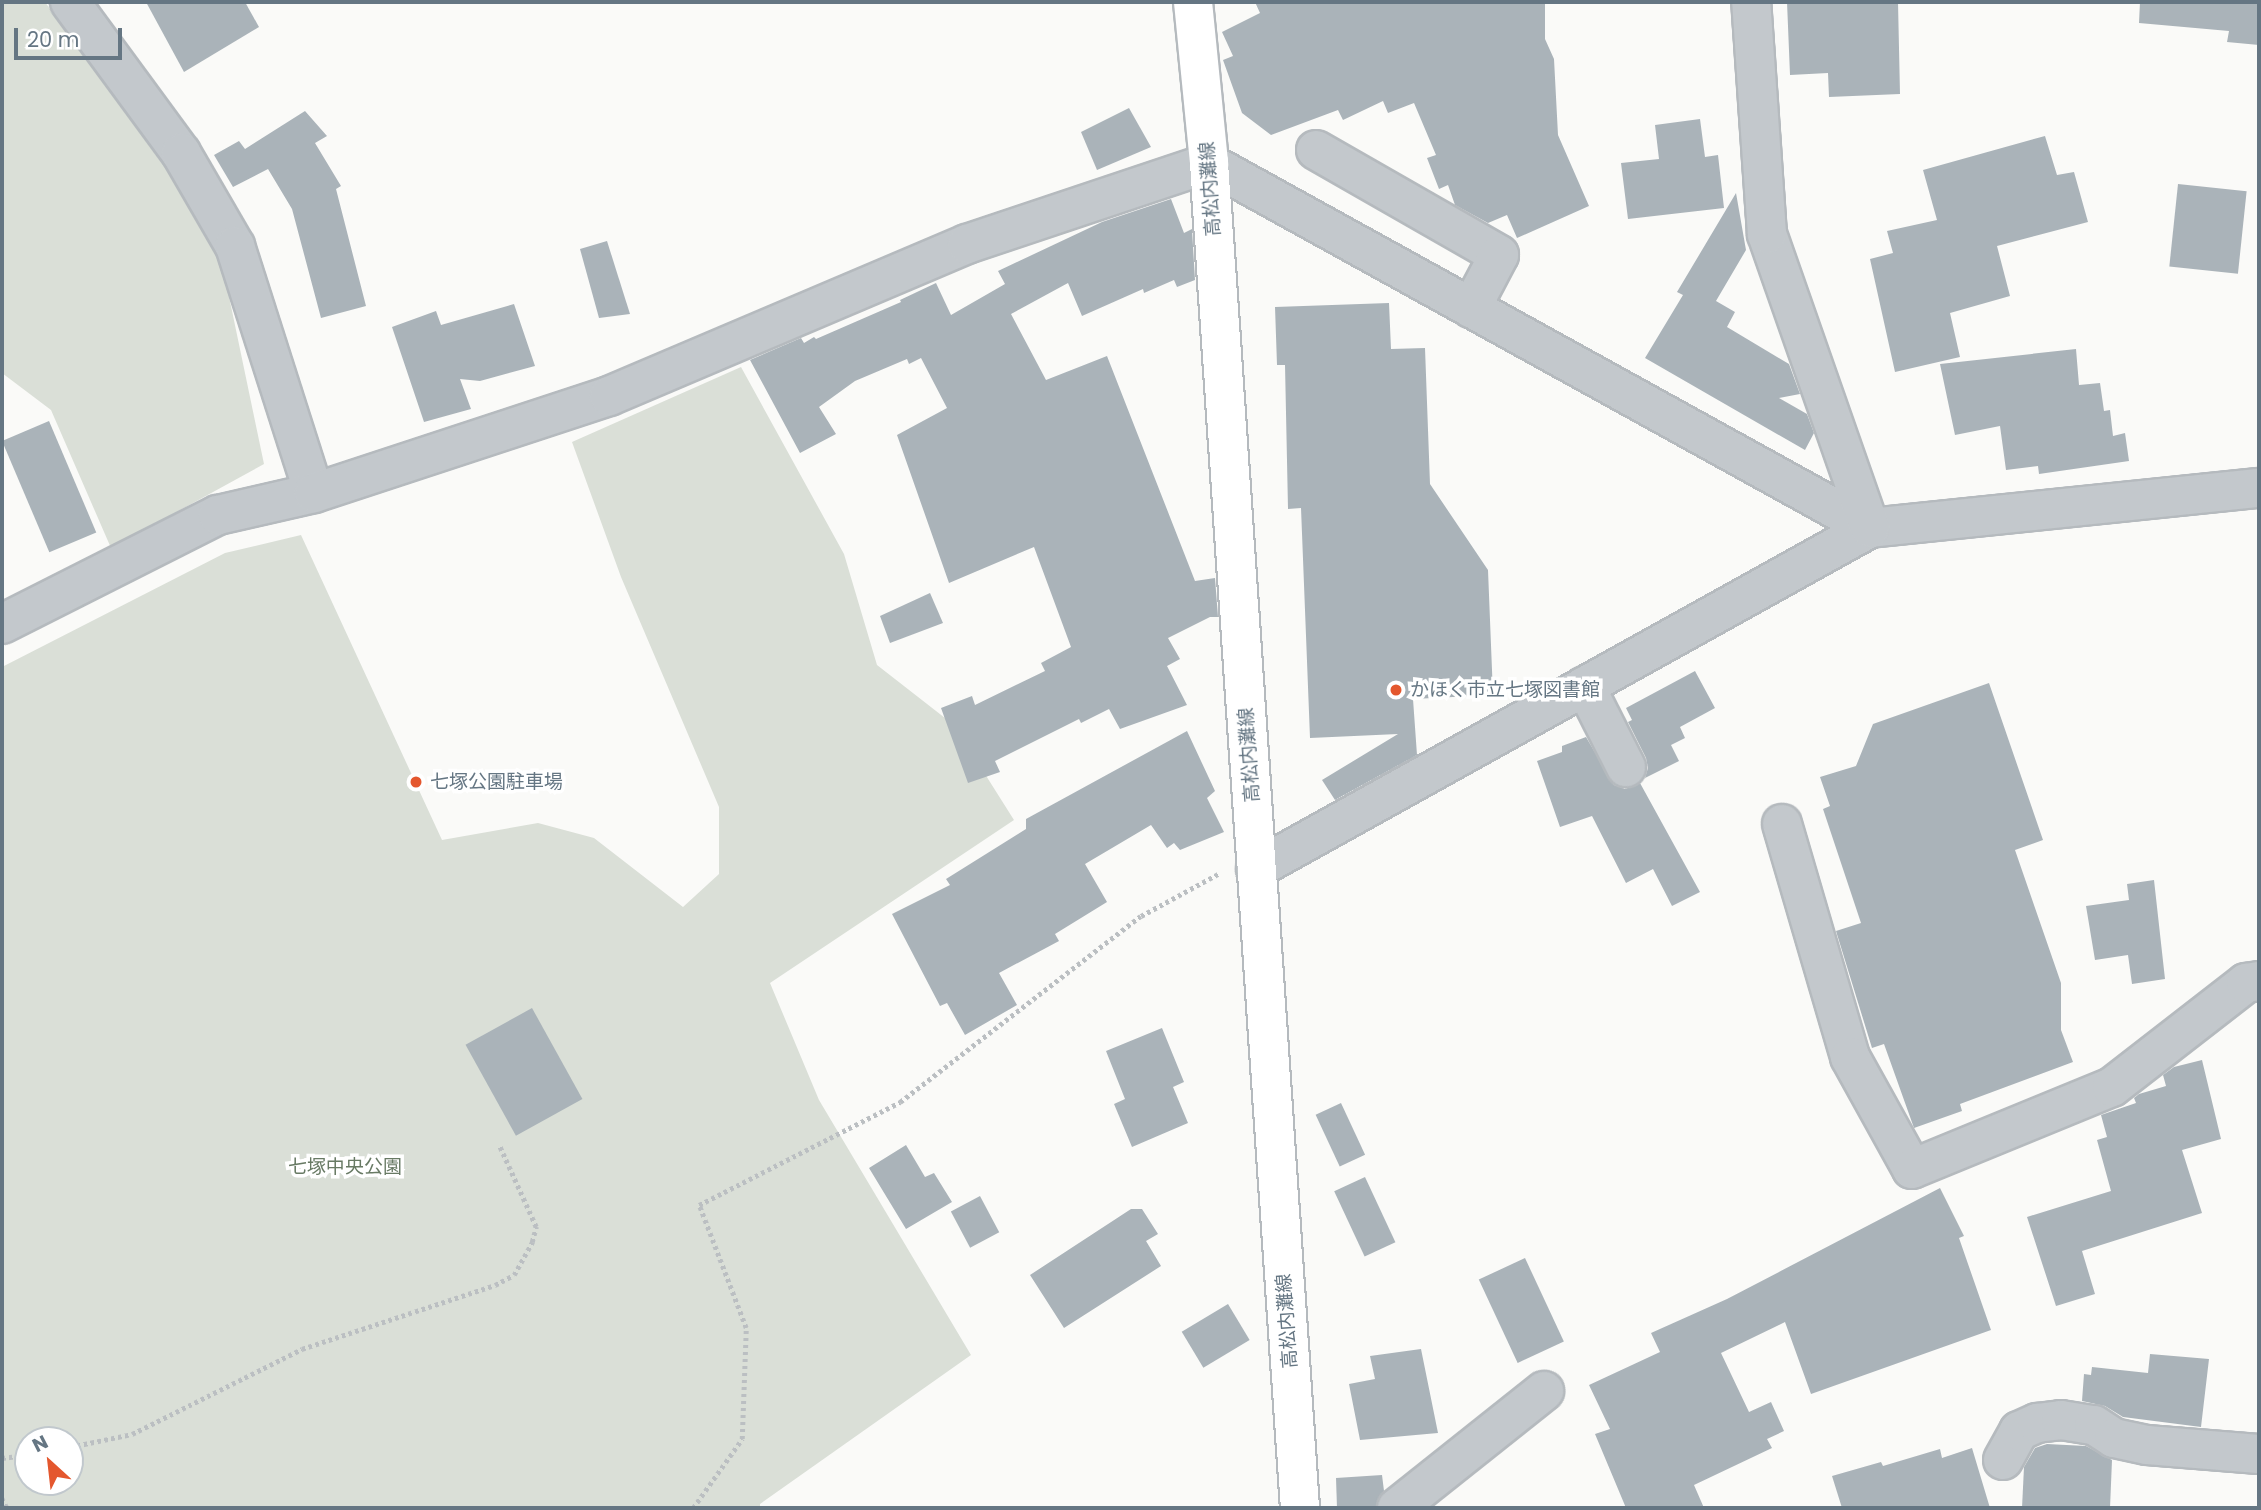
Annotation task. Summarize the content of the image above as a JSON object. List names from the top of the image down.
{
  "streets": {
    "main road": ["高松内灘線"]
  },
  "parks": ["七塚中央公園"],
  "places": ["かほく市立七塚図書館", "七塚公園駐車場"],
  "scale_bar": "20 m",
  "north": "top left"
}
